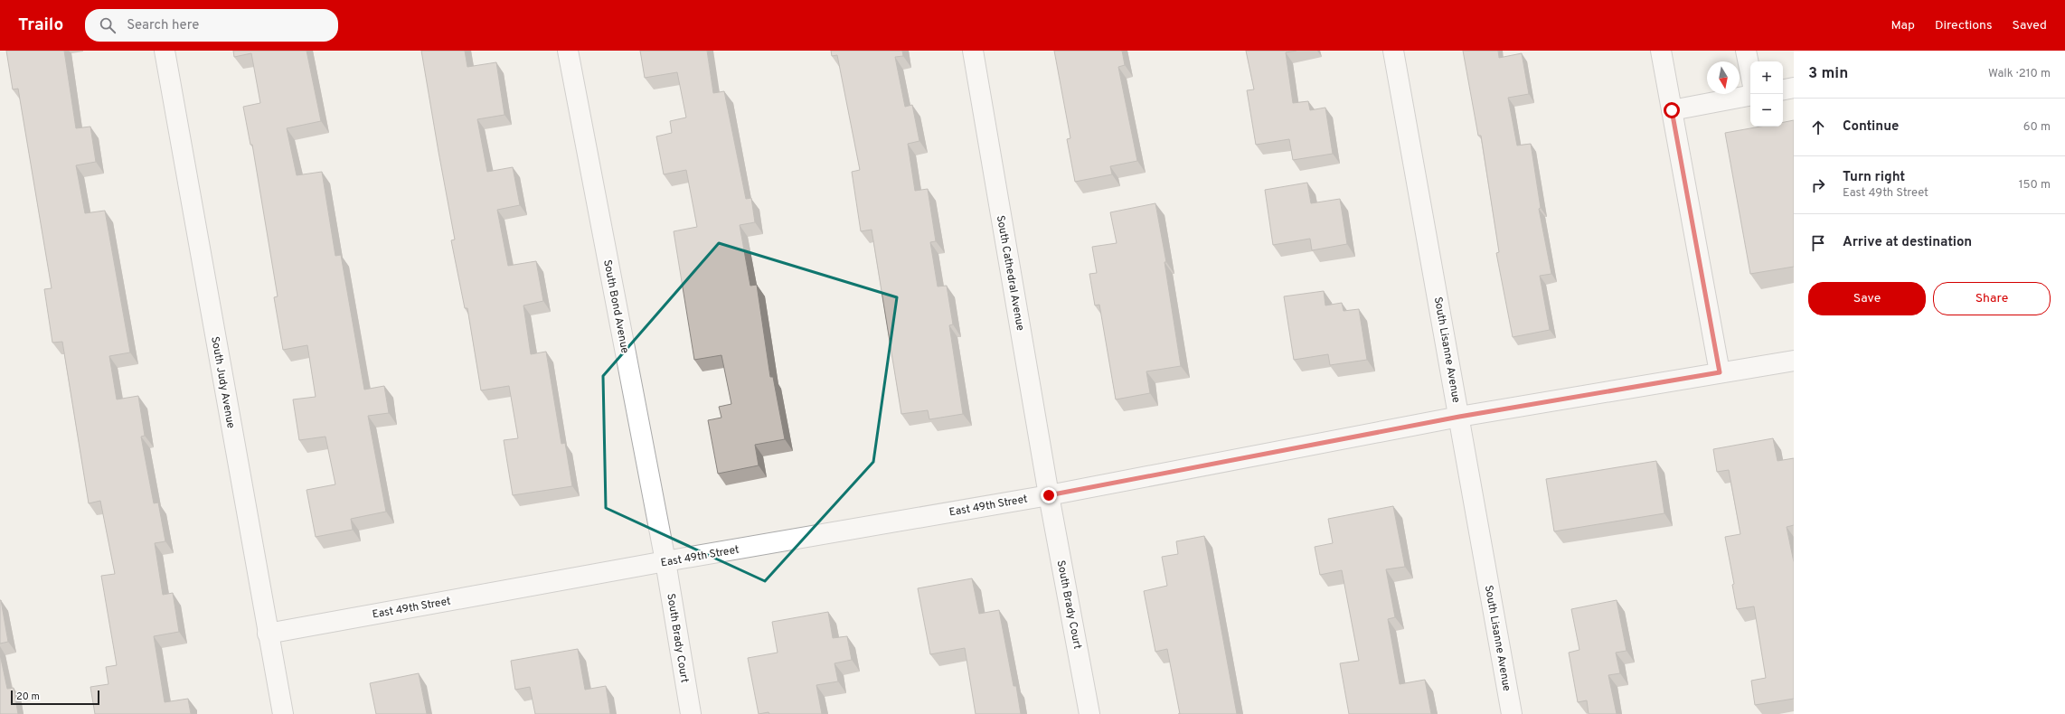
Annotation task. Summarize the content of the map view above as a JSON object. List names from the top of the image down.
{
  "streets": {
    "street": [
      "South Cathedral Avenue",
      "South Bond Avenue",
      "South Lisanne Avenue",
      "South Judy Avenue",
      "East 49th Street",
      "South Brady Court"
    ]
  },
  "crossings": [
    ["South Cathedral Avenue", "East 49th Street"],
    ["South Cathedral Avenue", "South Brady Court"],
    ["South Bond Avenue", "East 49th Street"],
    ["South Bond Avenue", "South Brady Court"],
    ["South Lisanne Avenue", "East 49th Street"],
    ["South Judy Avenue", "East 49th Street"],
    ["East 49th Street", "South Brady Court"]
  ],
  "scale_bar": "20 m",
  "north": "bottom",
  "page": {
    "header": "Trailo",
    "search": "Search here",
    "nav": ["Map", "Directions", "Saved"],
    "heading": ["3 min", "Walk · 210 m"],
    "map_buttons": ["+", "−"],
    "list": [
      ["Continue", "60 m"],
      ["Turn right", "East 49th Street", "150 m"],
      "Arrive at destination"
    ],
    "buttons": ["Save", "Share"],
    "scale": "20 m"
  }
}
